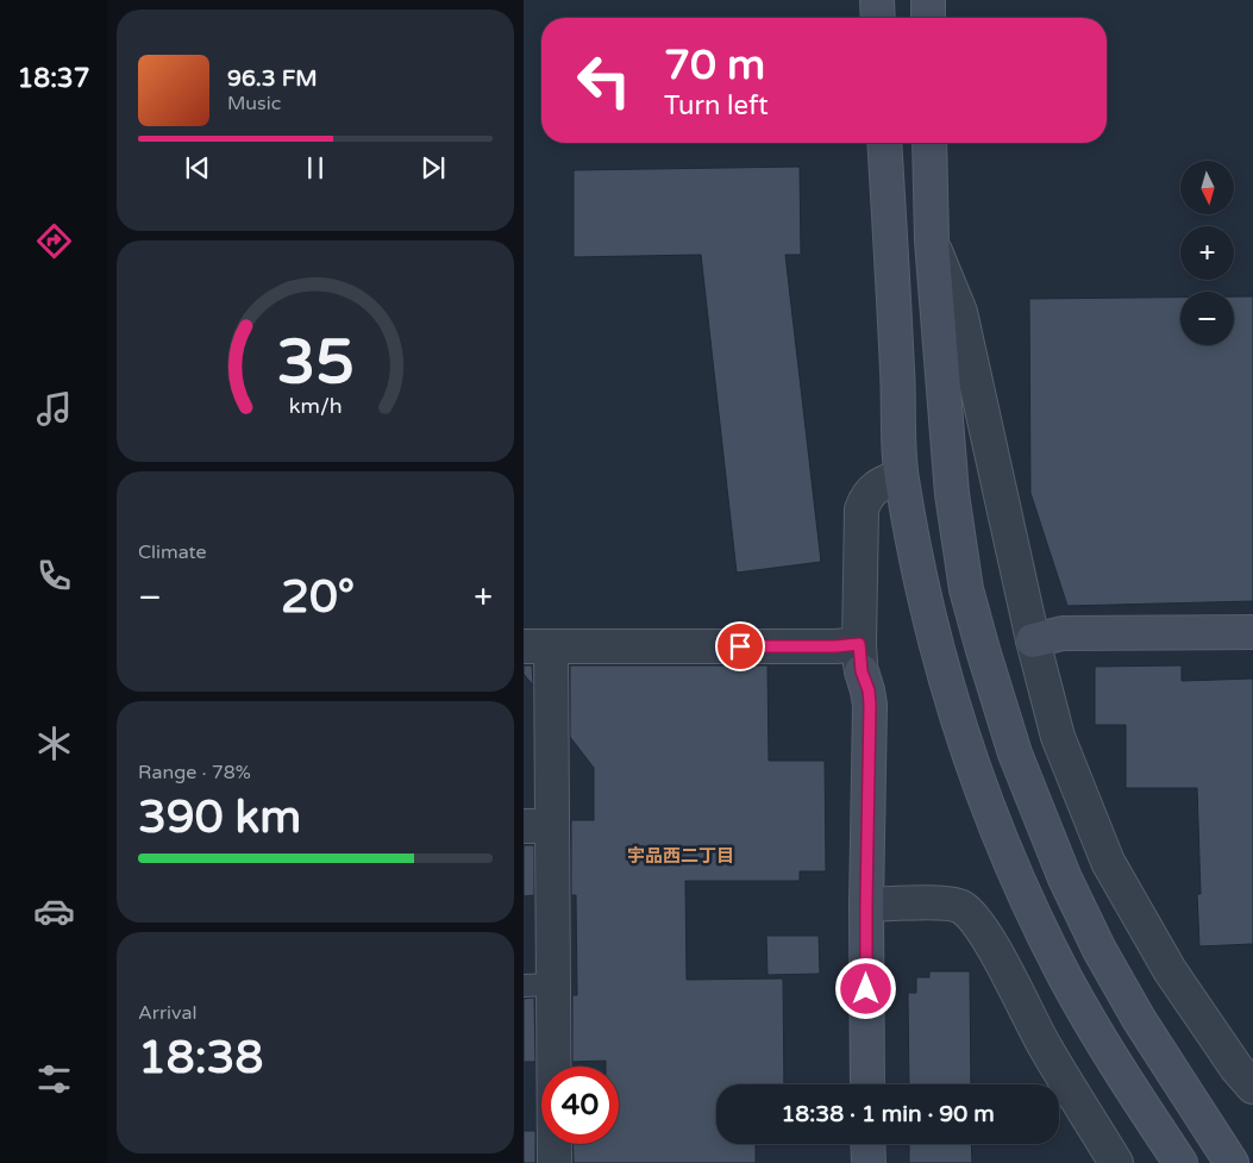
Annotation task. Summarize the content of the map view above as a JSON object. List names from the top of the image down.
{
  "districts": ["宇品西二丁目"],
  "north": "bottom",
  "page": {
    "tabs": "18:37",
    "turn": ["70 m", "Turn left"],
    "song": ["96.3 FM", "Music"],
    "map_buttons": ["+", "−"],
    "tile": [
      "Climate",
      ["Range · 78%", "390 km"],
      ["Arrival", "18:38"]
    ],
    "heat": ["−", "20°", "+"],
    "limit": "40",
    "trip": "18:38 · 1 min · 90 m",
    "gauge": ["35", "km/h"]
  }
}
